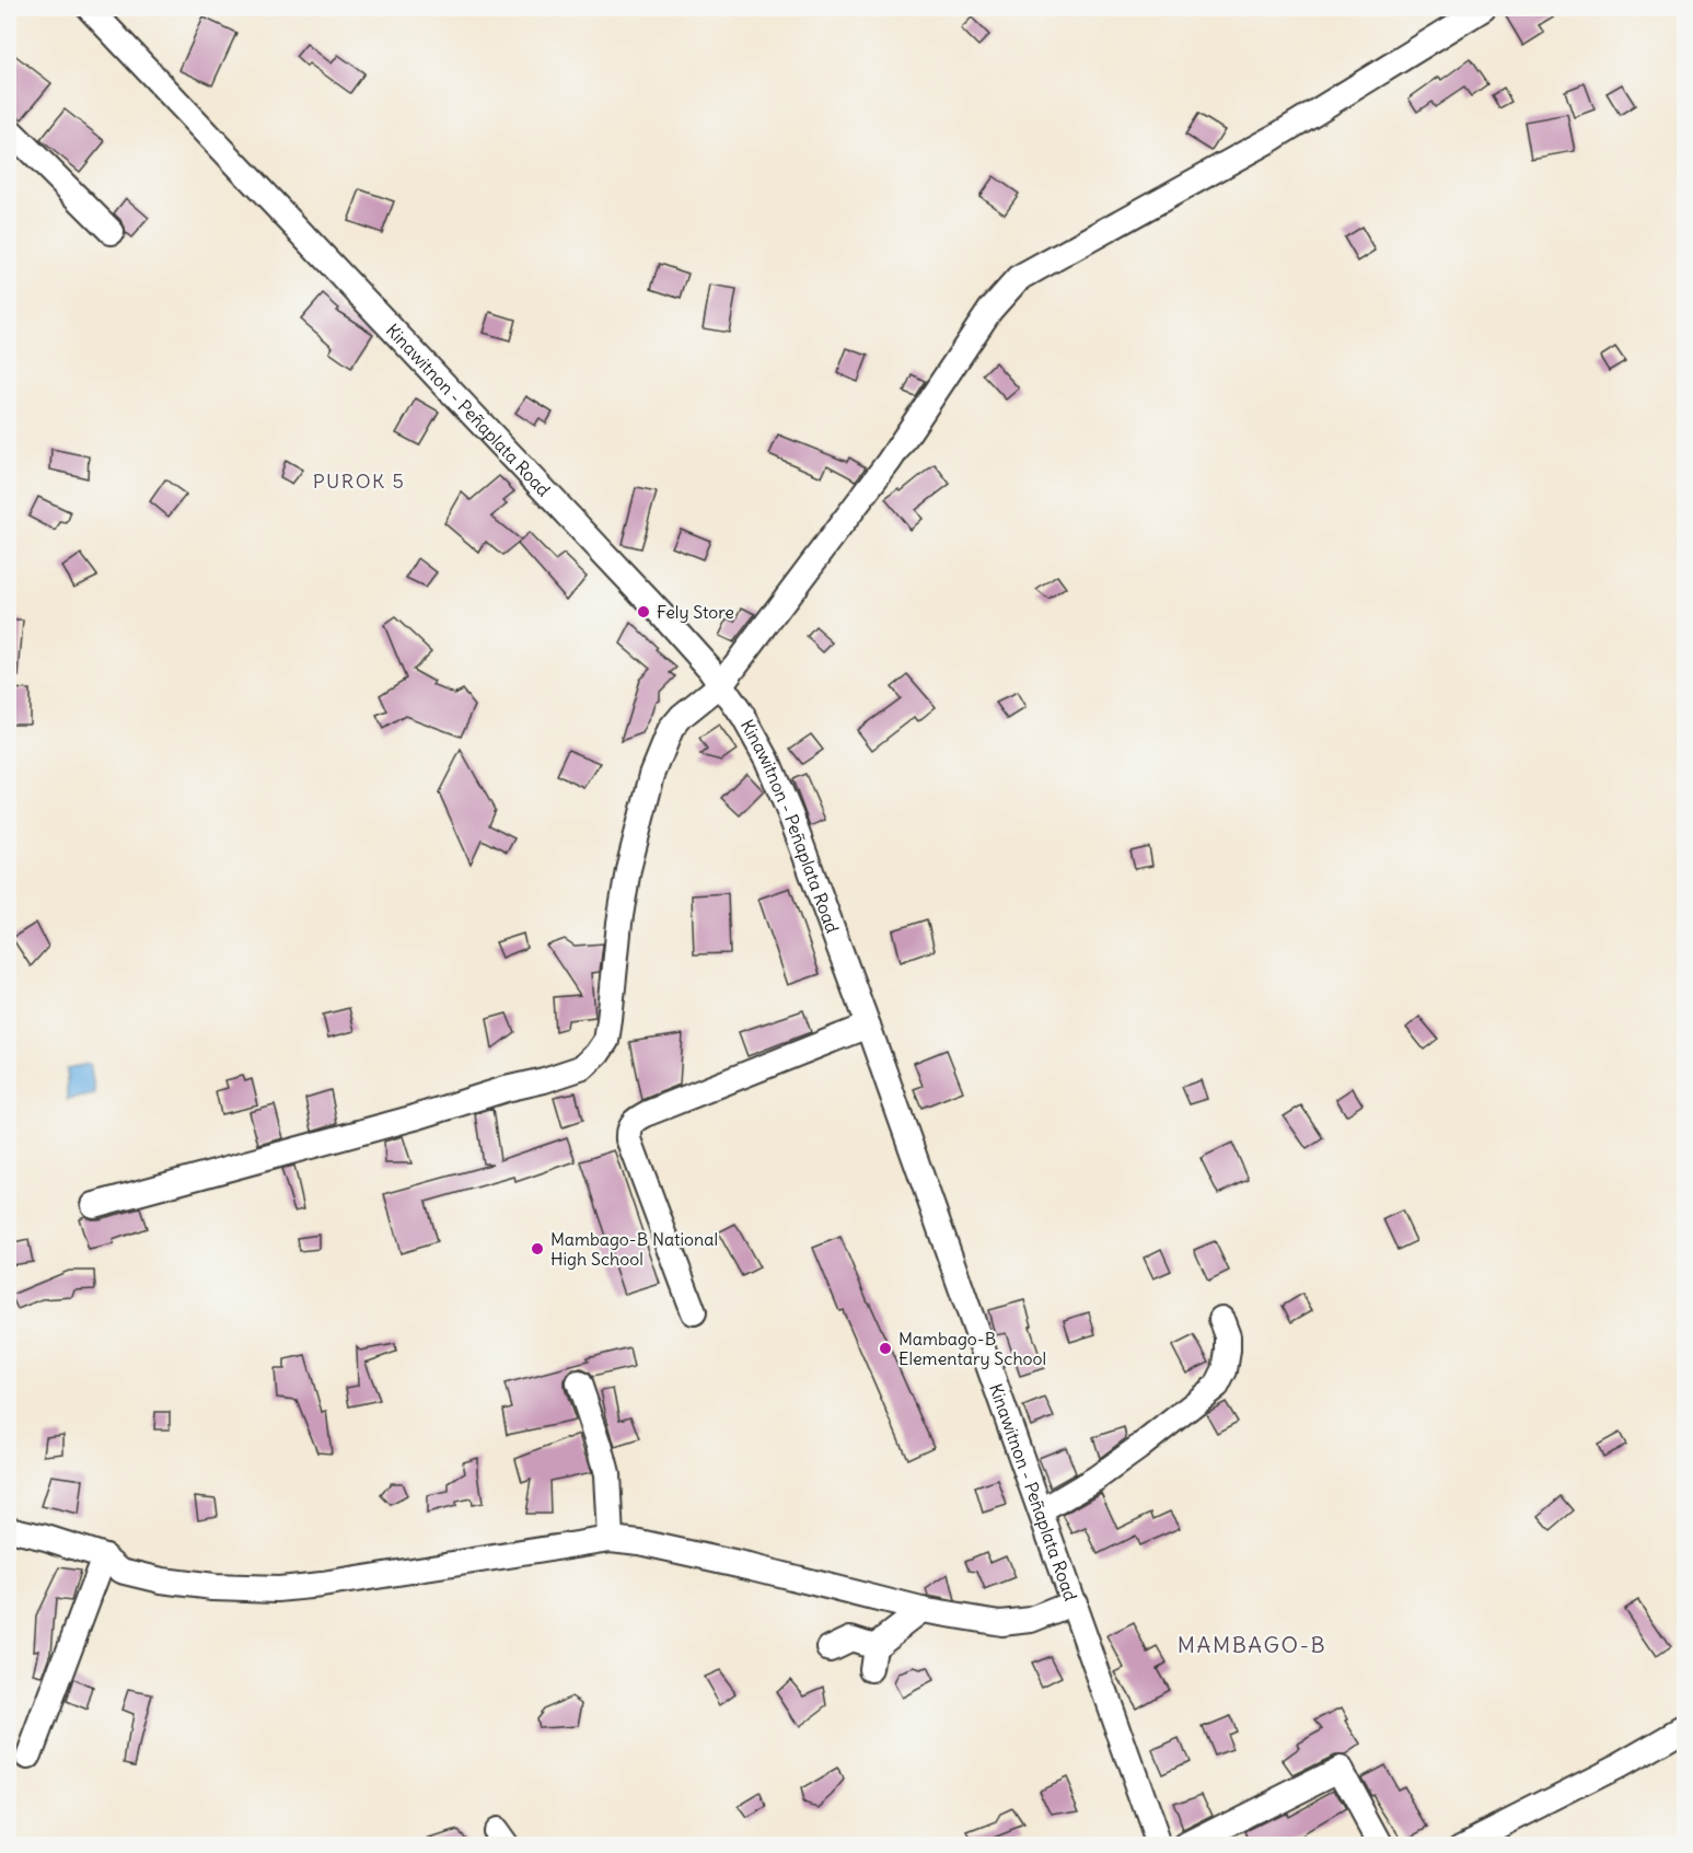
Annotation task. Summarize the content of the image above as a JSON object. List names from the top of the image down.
{
  "streets": {
    "street": ["Kinawitnon - Peñaplata Road"]
  },
  "districts": ["PUROK 5", "MAMBAGO-B"],
  "places": ["Fely Store", "Mambago-B National High School", "Mambago-B Elementary School"]
}
